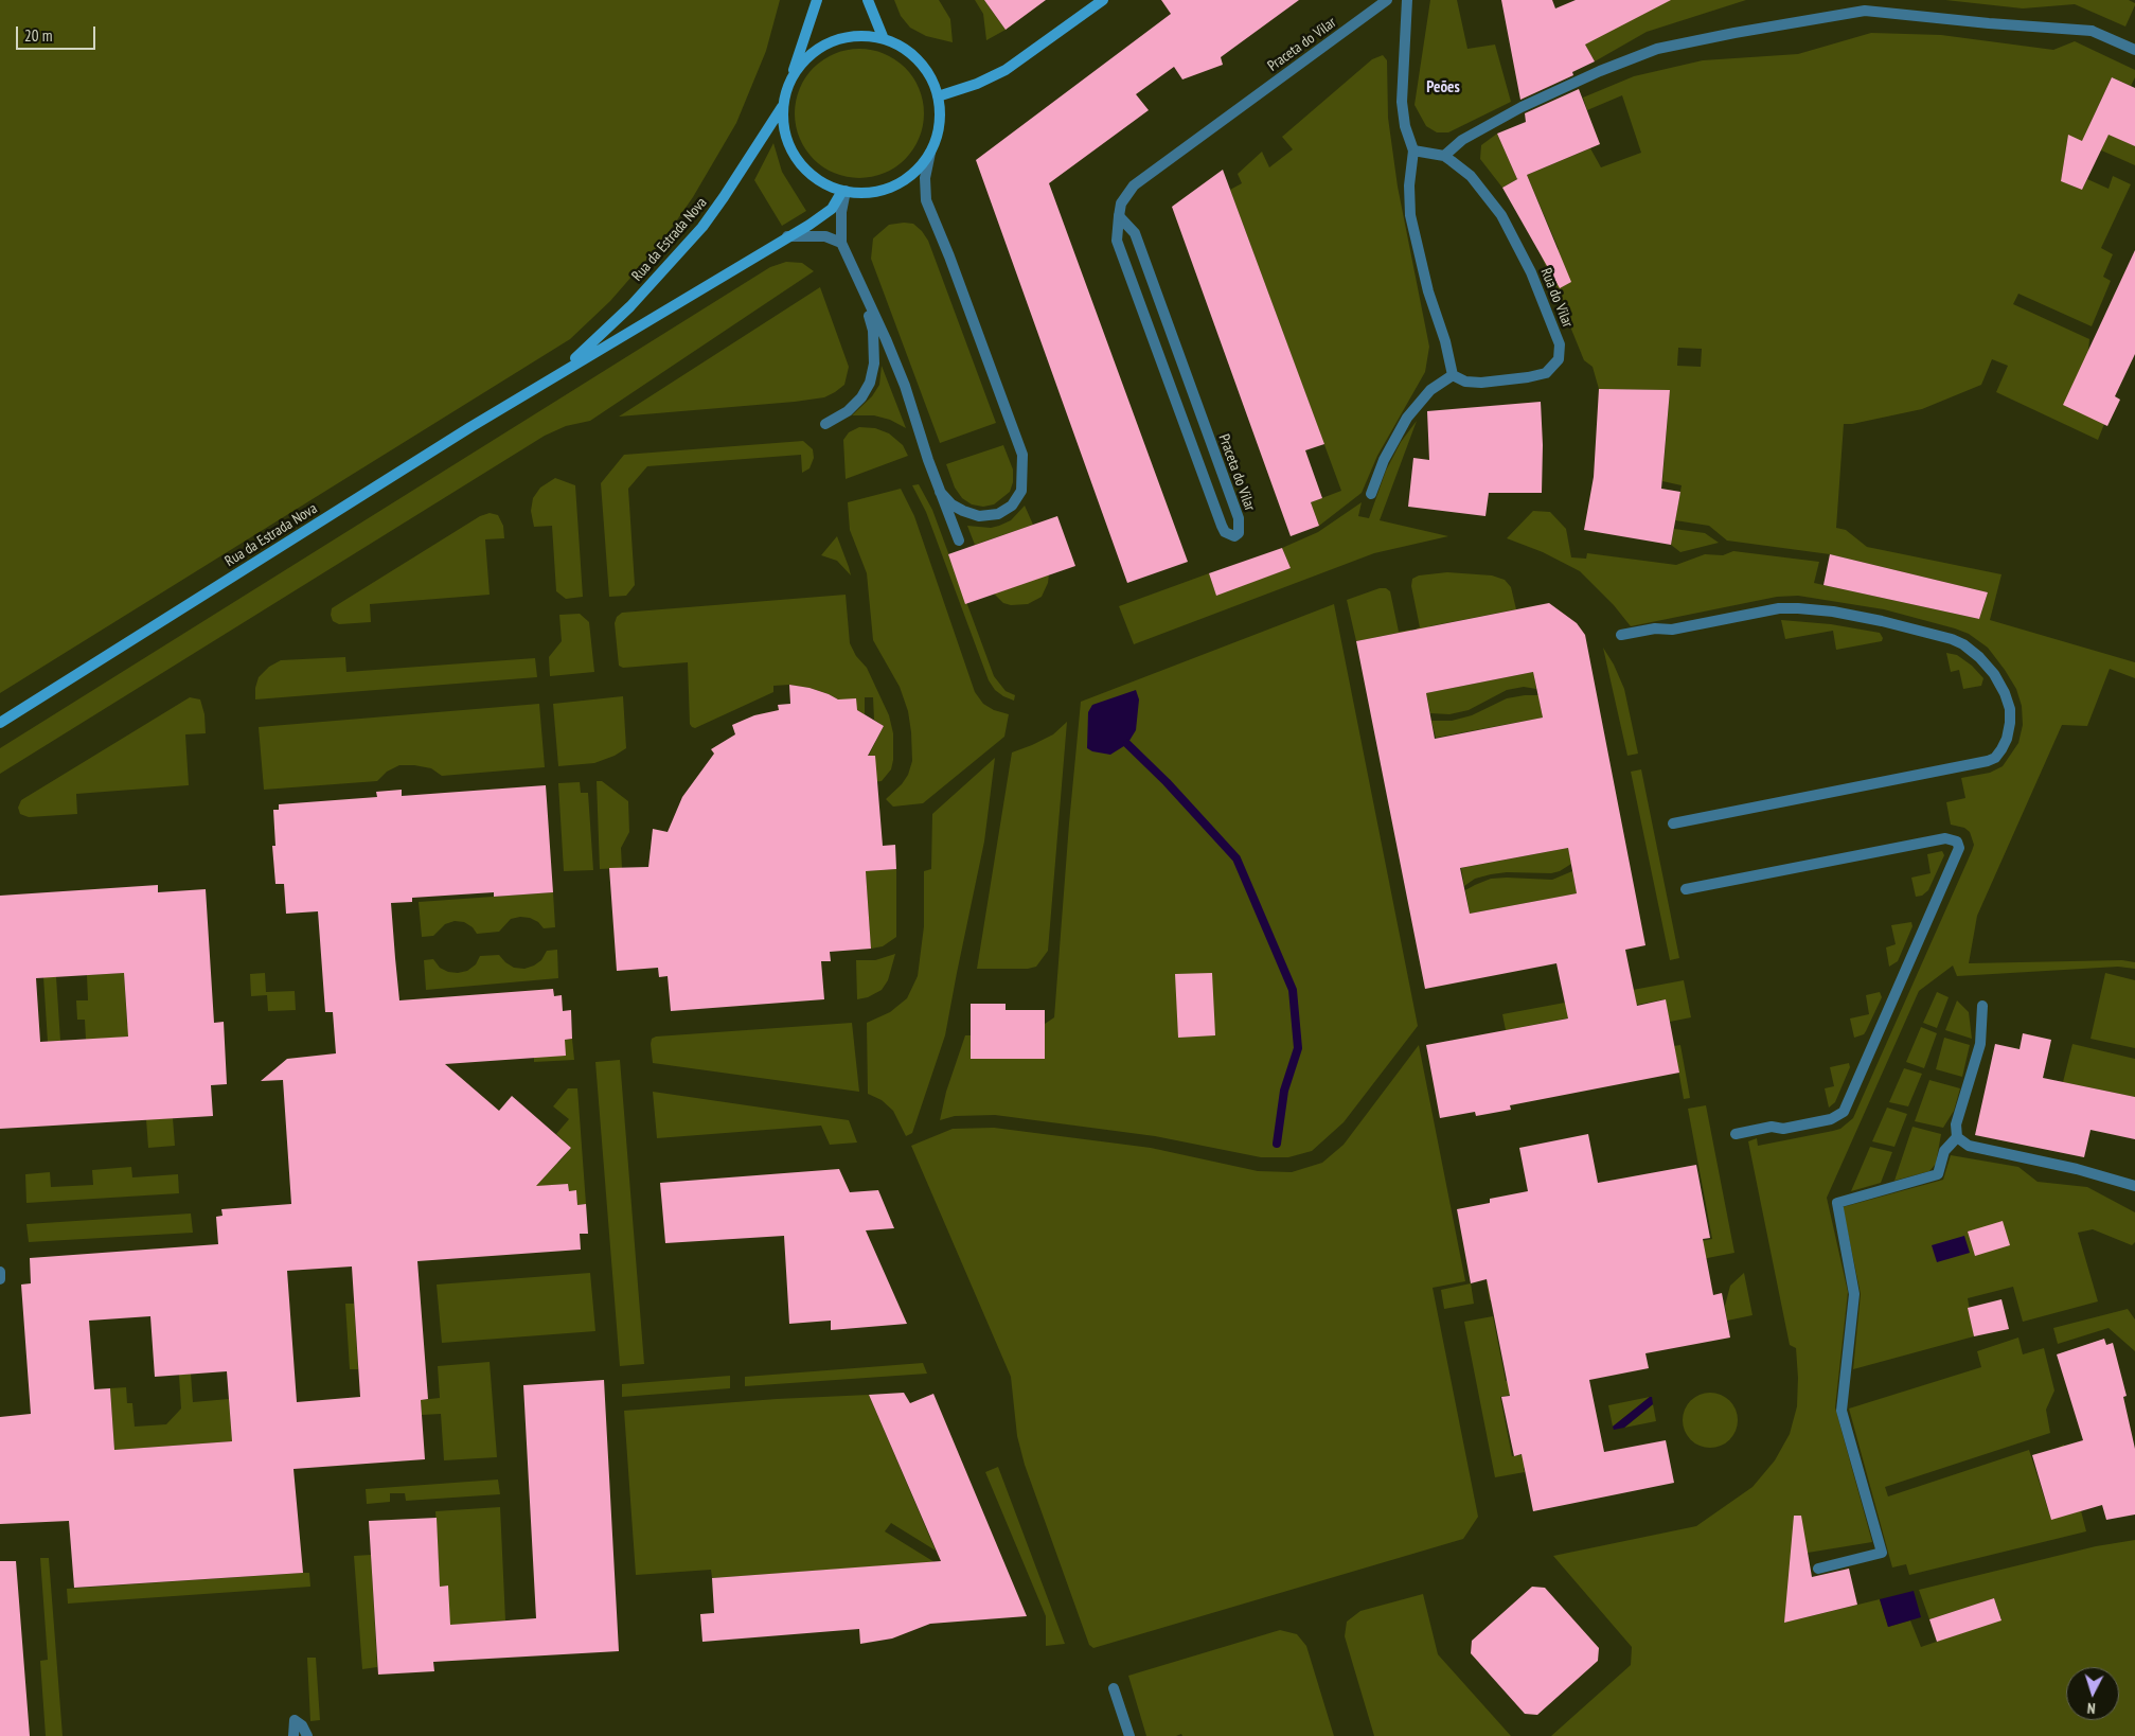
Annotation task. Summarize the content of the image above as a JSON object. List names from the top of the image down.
{
  "streets": {
    "main road": ["Rua da Estrada Nova"],
    "street": ["Praceta do Vilar", "Rua do Vilar"]
  },
  "districts": ["Peões"],
  "scale_bar": "20 m",
  "north": "bottom"
}
